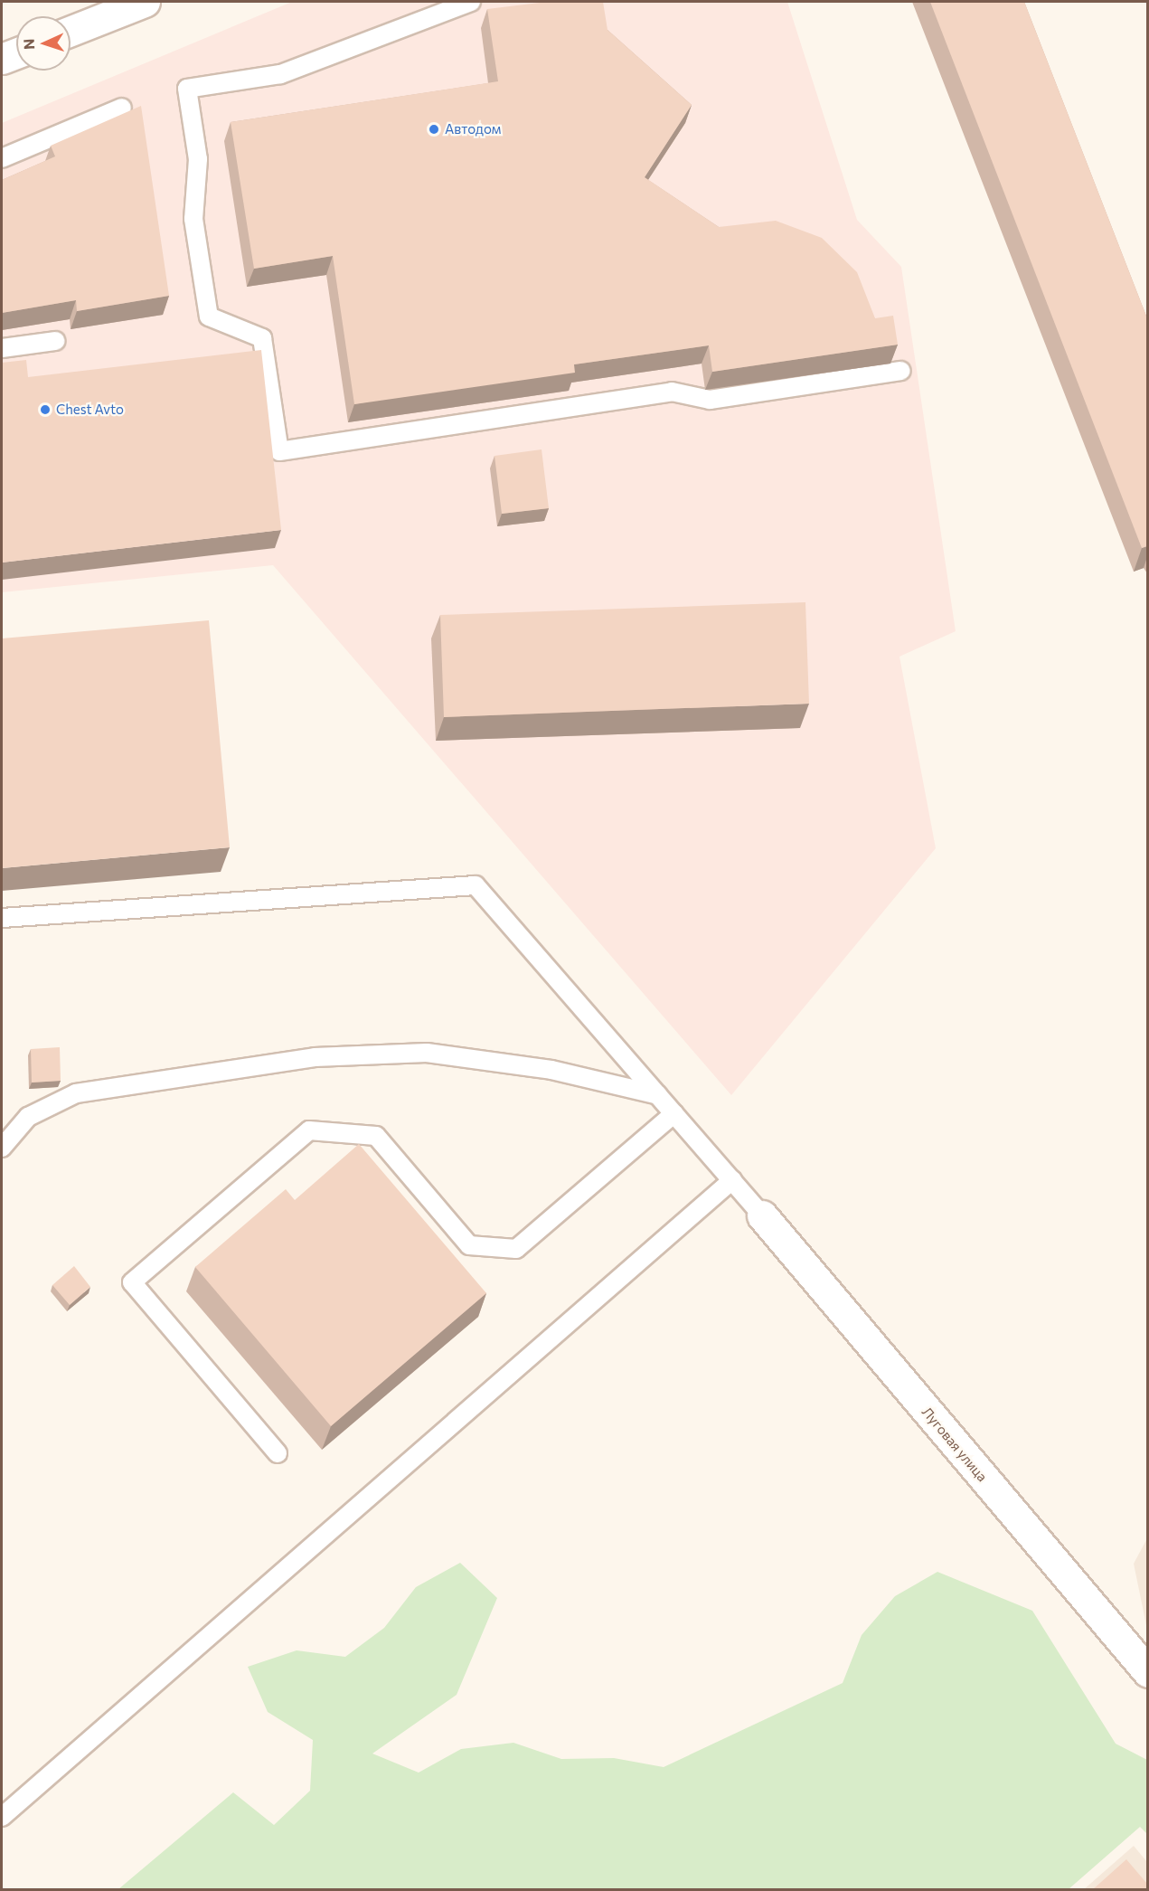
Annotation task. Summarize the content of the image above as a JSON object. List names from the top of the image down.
{
  "streets": {
    "street": ["Луговая улица"]
  },
  "places": ["Автодом", "Chest Avto"],
  "north": "left"
}
